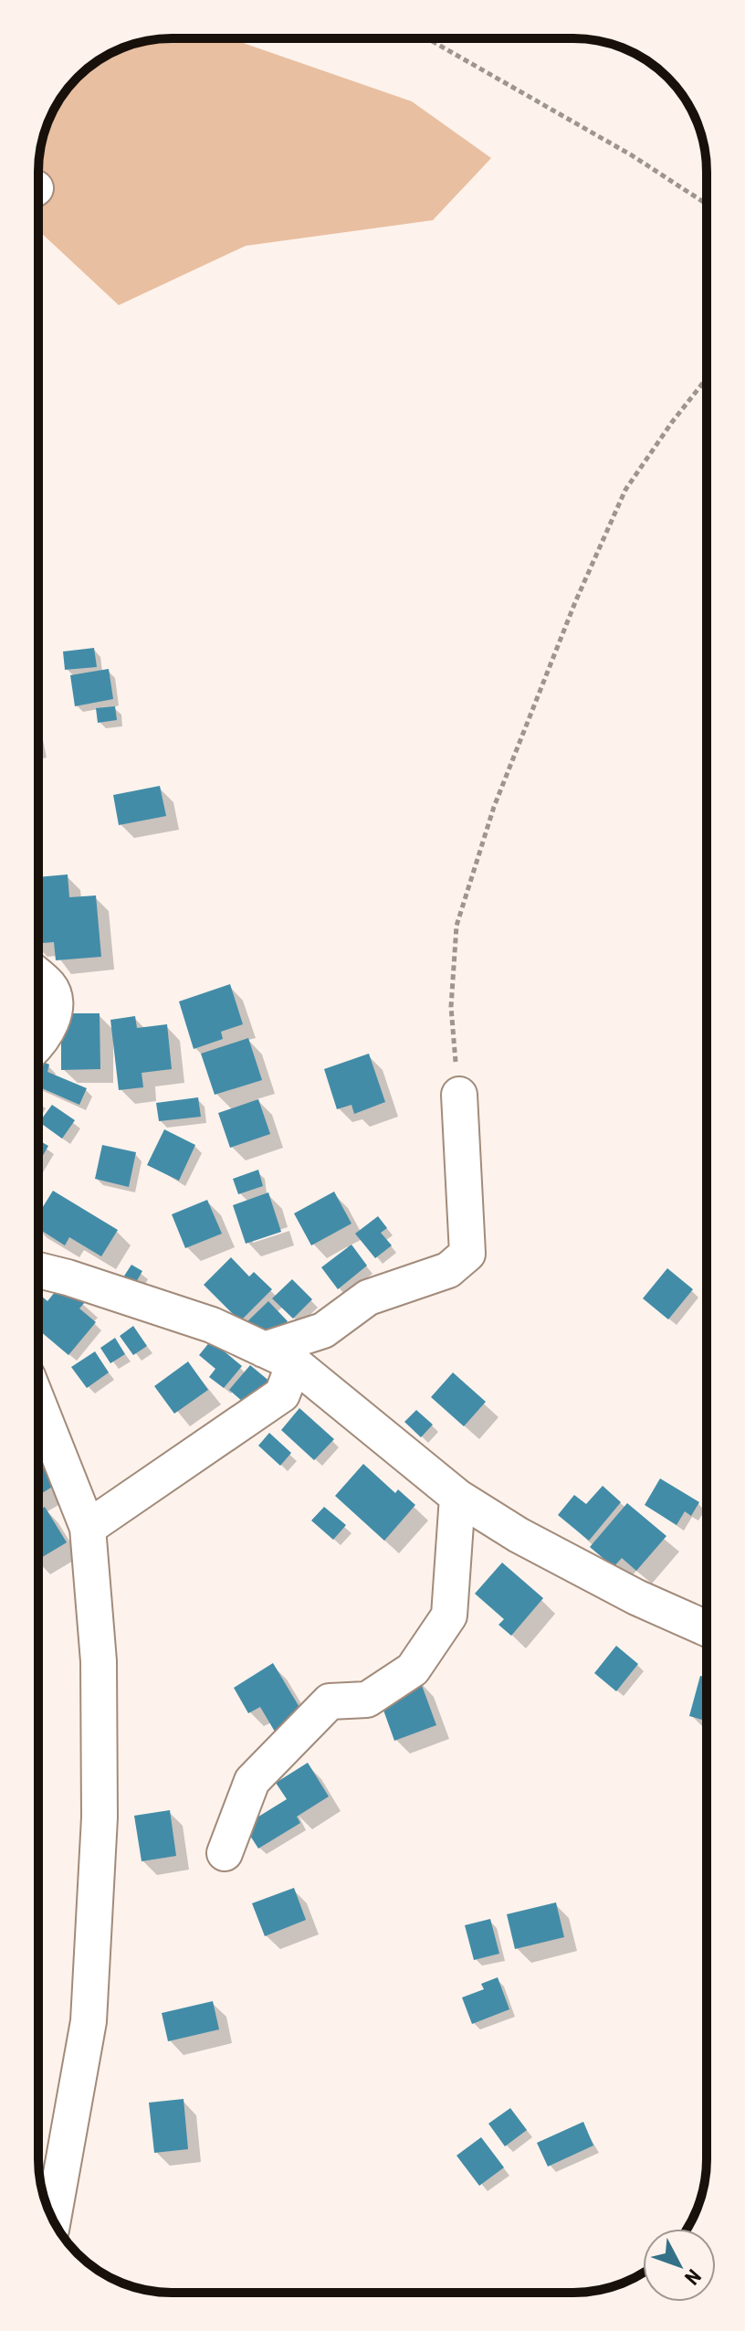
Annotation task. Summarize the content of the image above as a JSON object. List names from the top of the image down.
{
  "north": "bottom right"
}
